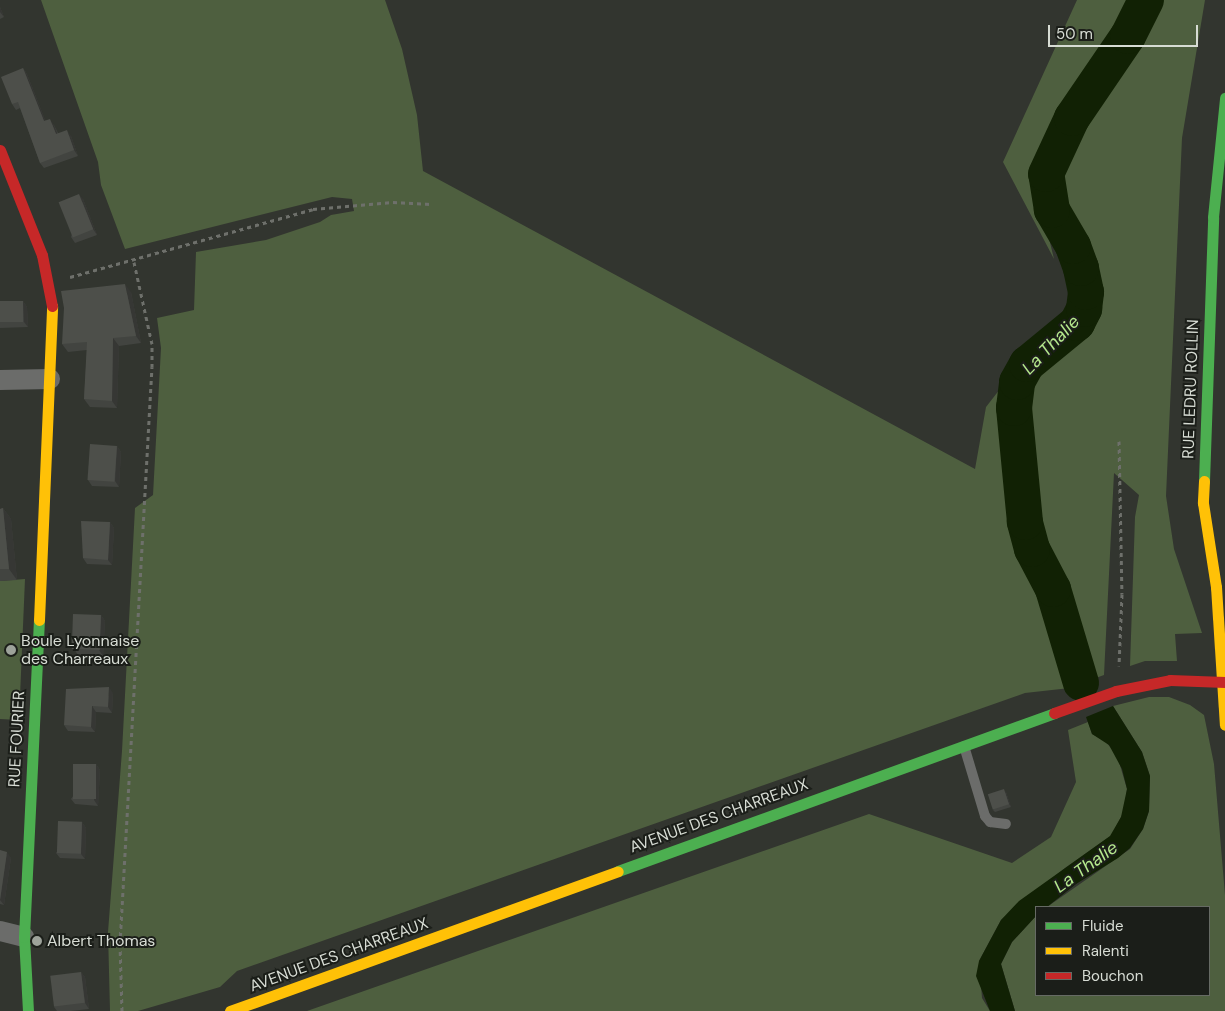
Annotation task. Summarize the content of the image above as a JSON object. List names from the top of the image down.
{
  "streets": {
    "main road": ["RUE LEDRU ROLLIN", "RUE FOURIER", "AVENUE DES CHARREAUX"]
  },
  "crossings": [
    ["RUE LEDRU ROLLIN", "AVENUE DES CHARREAUX"]
  ],
  "water": ["La Thalie"],
  "places": ["Boule Lyonnaise des Charreaux", "Albert Thomas"],
  "legend": ["Fluide", "Ralenti", "Bouchon"],
  "scale_bar": "50 m"
}
